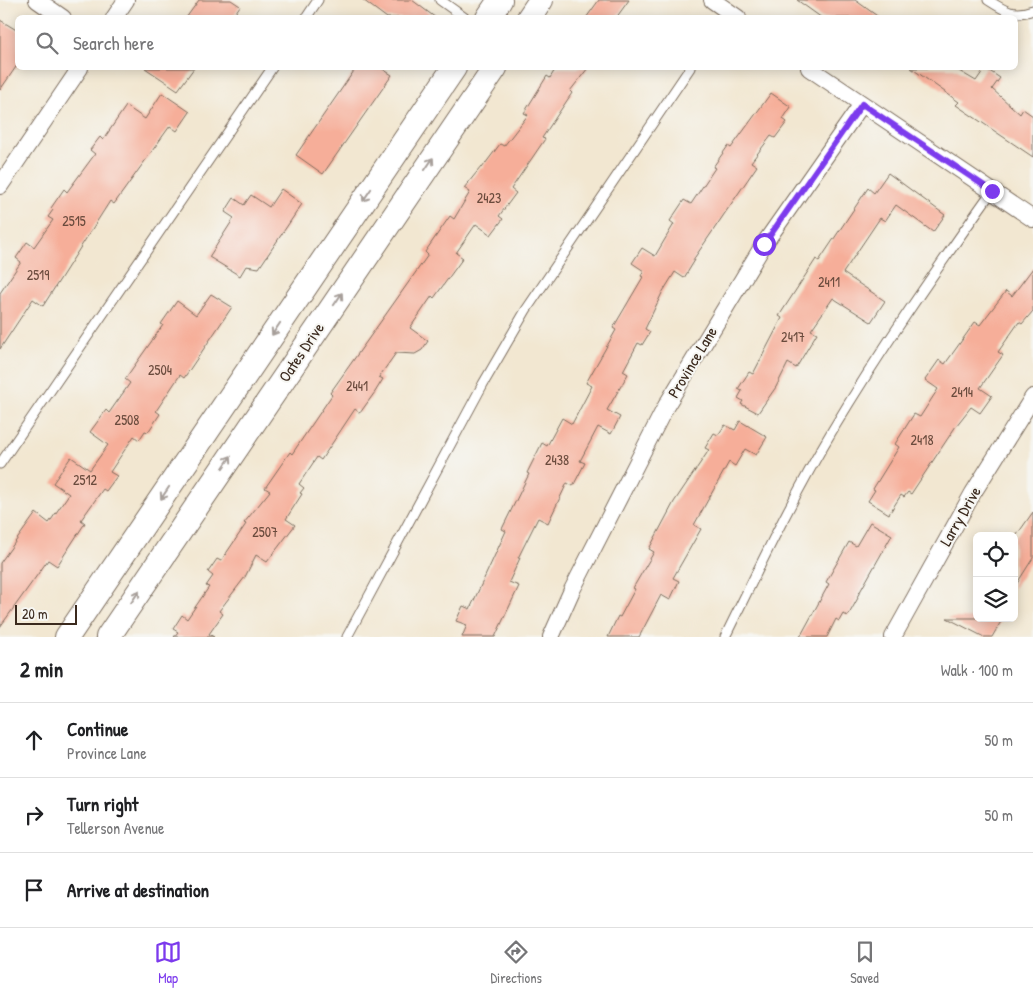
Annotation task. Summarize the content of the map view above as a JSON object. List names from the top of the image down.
{
  "streets": {
    "main road": ["Oates Drive"],
    "street": ["Province Lane", "Larry Drive"]
  },
  "house_numbers": [
    "2423",
    "2515",
    "2519",
    "2411",
    "2417",
    "2504",
    "2441",
    "2414",
    "2508",
    "2418",
    "2438",
    "2512",
    "2507"
  ],
  "scale_bar": "20 m",
  "page": {
    "search": "Search here",
    "scale": "20 m",
    "heading": ["2 min", "Walk · 100 m"],
    "list": [
      ["Continue", "Province Lane", "50 m"],
      ["Turn right", "Tellerson Avenue", "50 m"],
      "Arrive at destination"
    ],
    "nav": ["Map", "Directions", "Saved"]
  }
}
